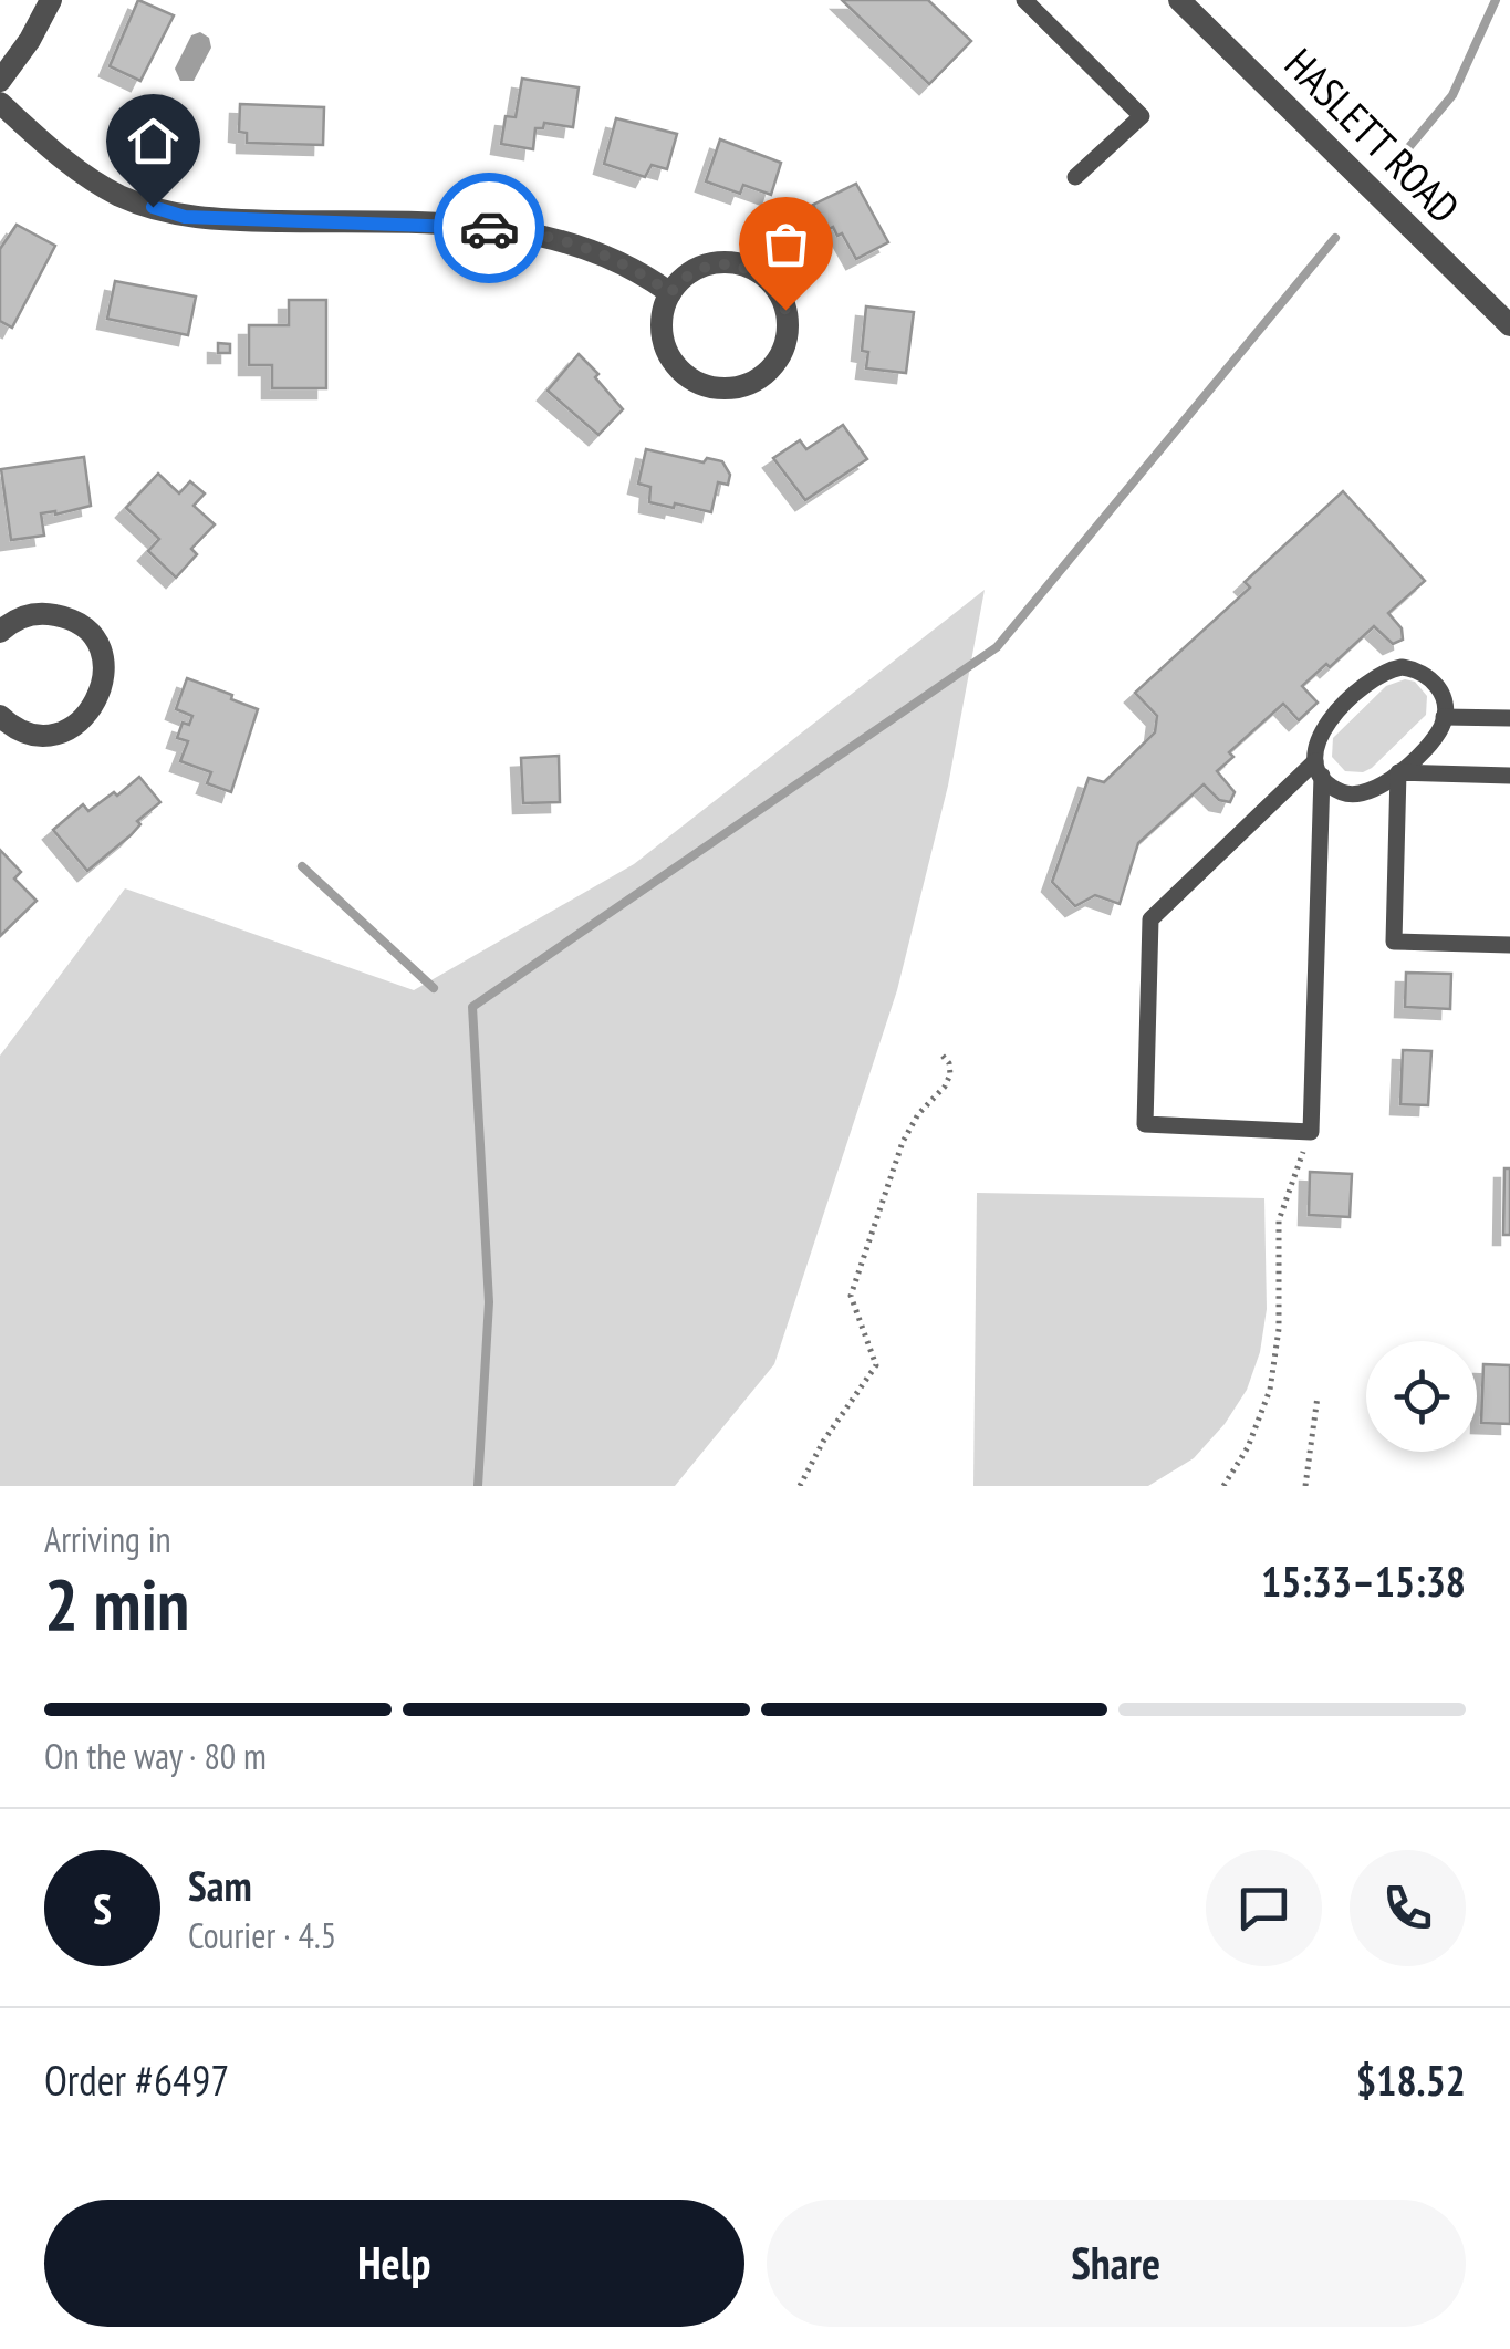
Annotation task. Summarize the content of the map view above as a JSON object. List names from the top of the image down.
{
  "streets": {
    "street": ["HASLETT ROAD"]
  },
  "page": {
    "heading": ["2 min", "Arriving in", "15:33–15:38"],
    "panel": [
      "Sam",
      "Courier · 4.5",
      "Order #6497",
      "$18.52"
    ],
    "bar": "On the way · 80 m",
    "round": "S",
    "buttons": ["Help", "Share"]
  }
}
